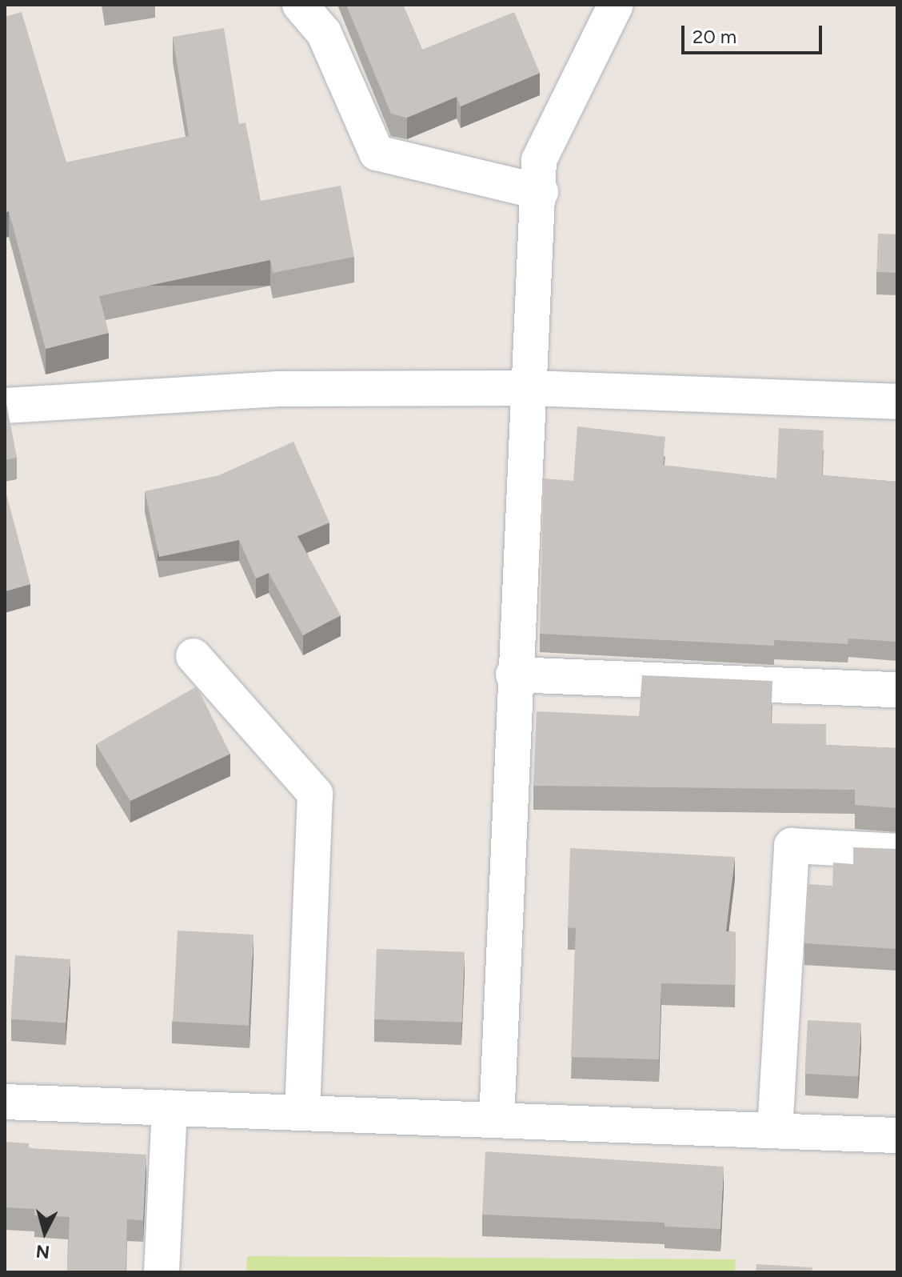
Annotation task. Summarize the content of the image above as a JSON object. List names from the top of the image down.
{
  "scale_bar": "20 m",
  "north": "bottom"
}
